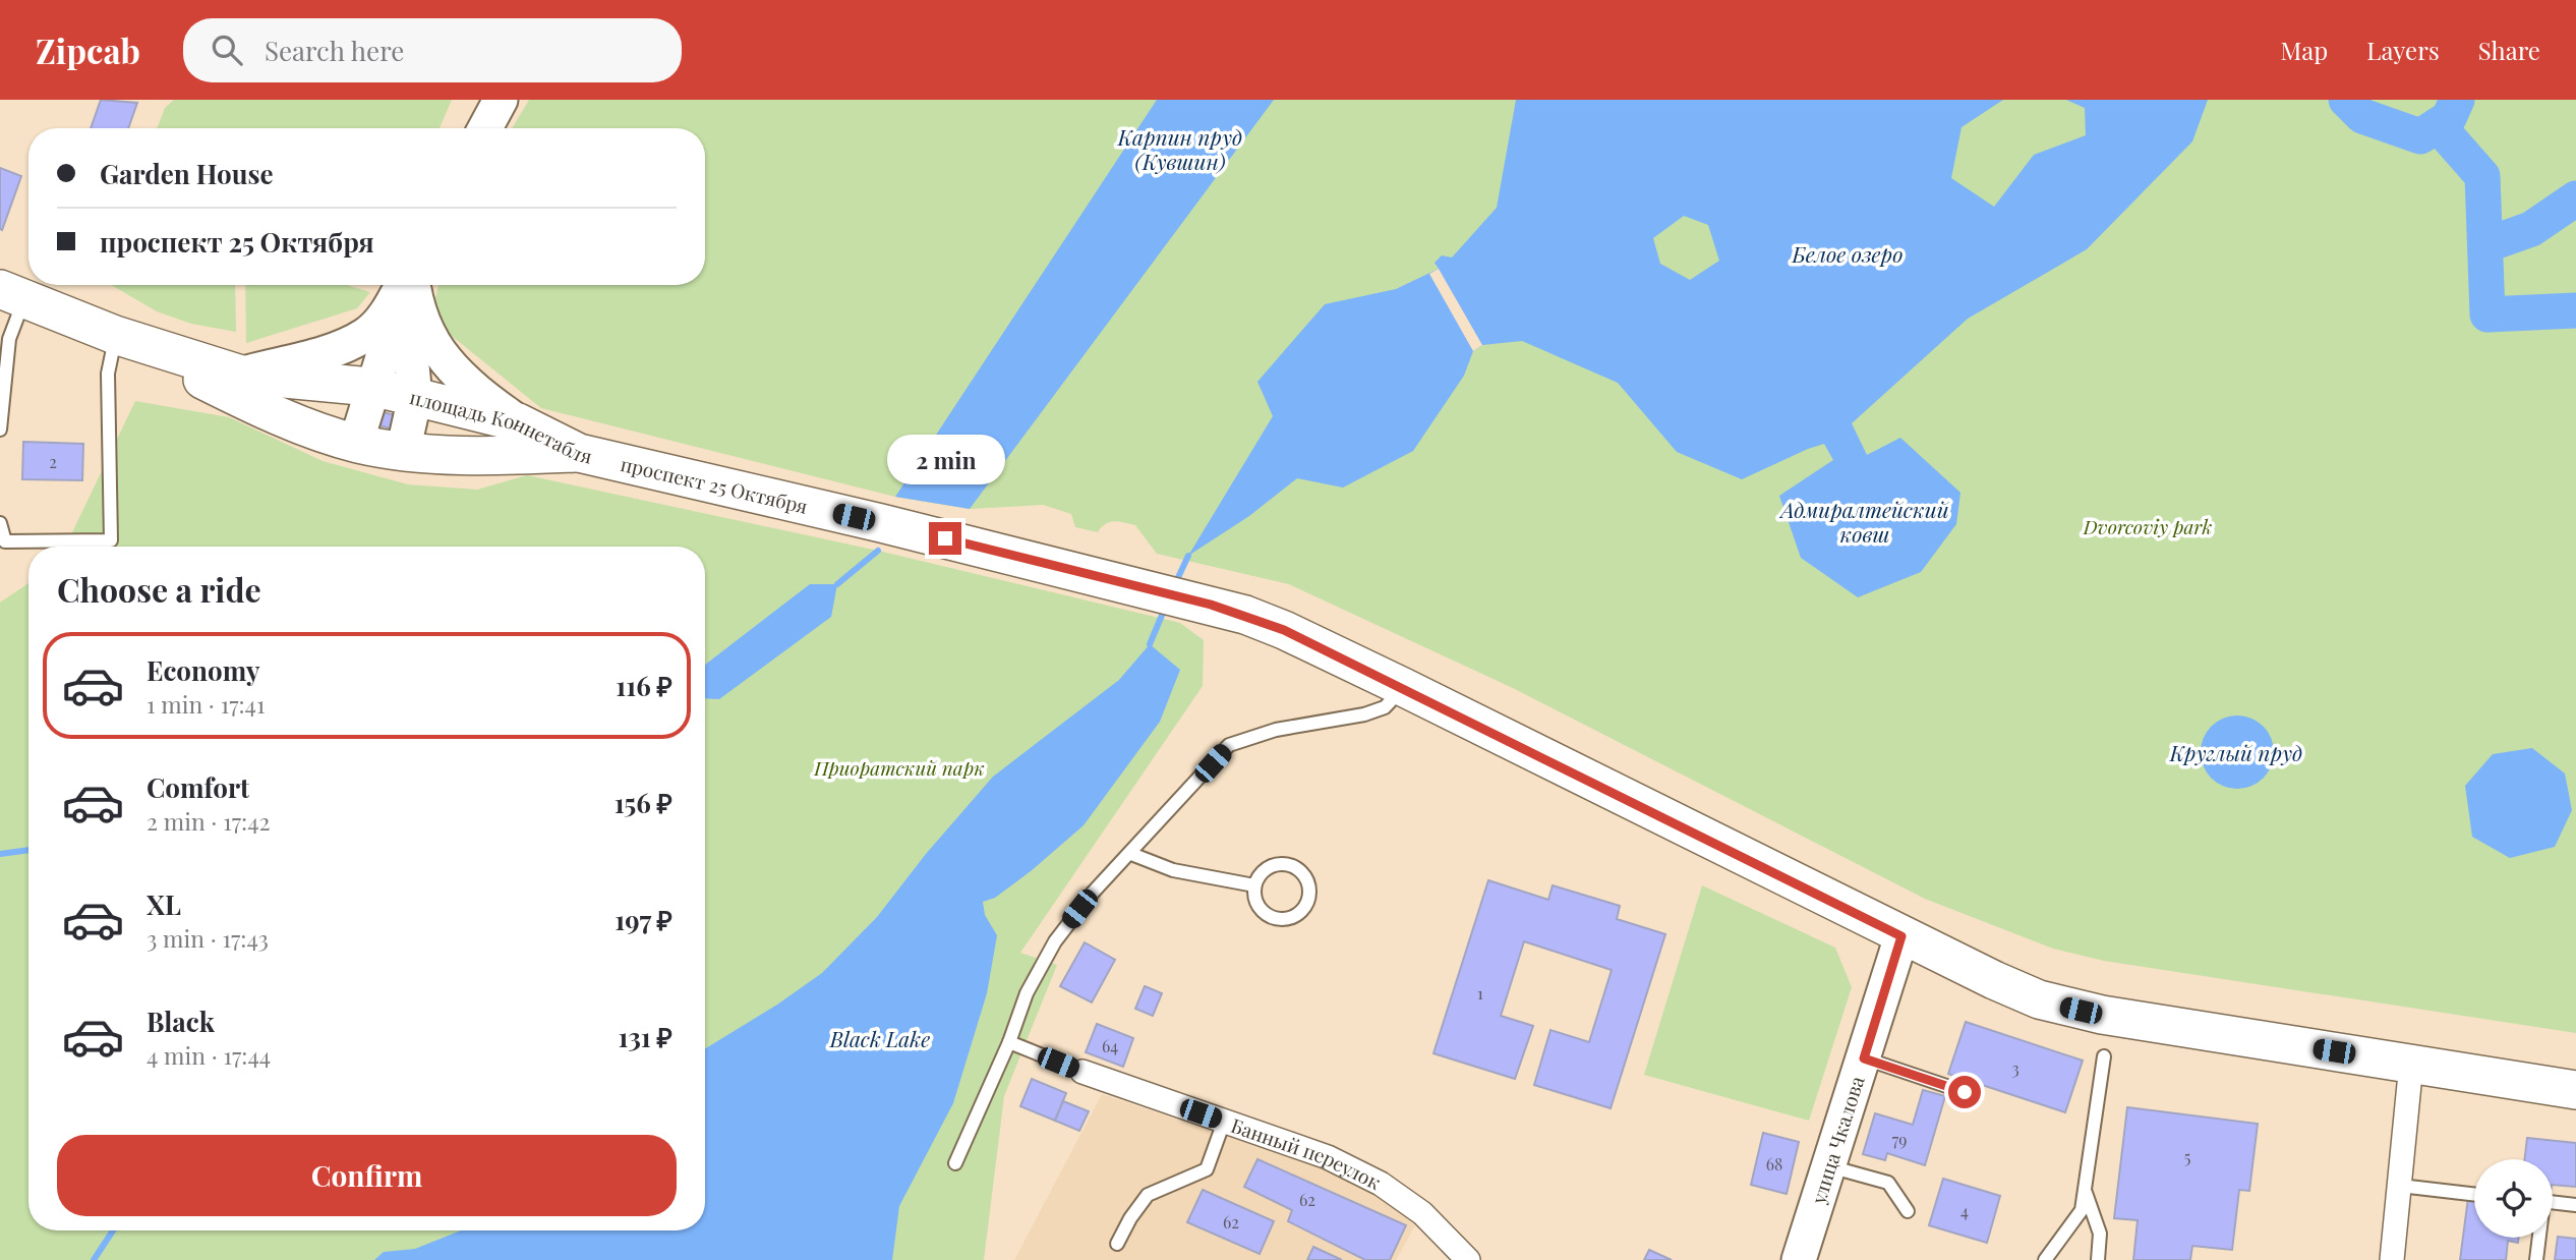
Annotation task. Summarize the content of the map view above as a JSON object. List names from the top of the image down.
{
  "streets": {
    "main road": ["площадь Коннетабля", "проспект 25 Октября", "улица Чкалова"],
    "street": ["Банный переулок"]
  },
  "crossings": [
    ["площадь Коннетабля", "проспект 25 Октября"],
    ["проспект 25 Октября", "улица Чкалова"]
  ],
  "water": [
    "Карпин пруд (Кувшин)",
    "Белое озеро",
    "Адмиралтейский ковш",
    "Круглый пруд",
    "Black Lake"
  ],
  "parks": ["Dvorcoviy park", "Приоратский парк"],
  "house_numbers": [
    "2",
    "1",
    "64",
    "3",
    "79",
    "5",
    "68",
    "62",
    "4",
    "62"
  ],
  "page": {
    "header": "Zipcab",
    "search": "Search here",
    "nav": ["Map", "Layers", "Share"],
    "banner": ["Garden House", "проспект 25 Октября"],
    "bubble": "2 min",
    "heading": "Choose a ride",
    "list": [
      {
        "name": "Economy",
        "note": "1 min · 17:41",
        "value": "116 ₽"
      },
      {
        "name": "Comfort",
        "note": "2 min · 17:42",
        "value": "156 ₽"
      },
      {
        "name": "XL",
        "note": "3 min · 17:43",
        "value": "197 ₽"
      },
      {
        "name": "Black",
        "note": "4 min · 17:44",
        "value": "131 ₽"
      }
    ],
    "buttons": "Confirm"
  }
}
